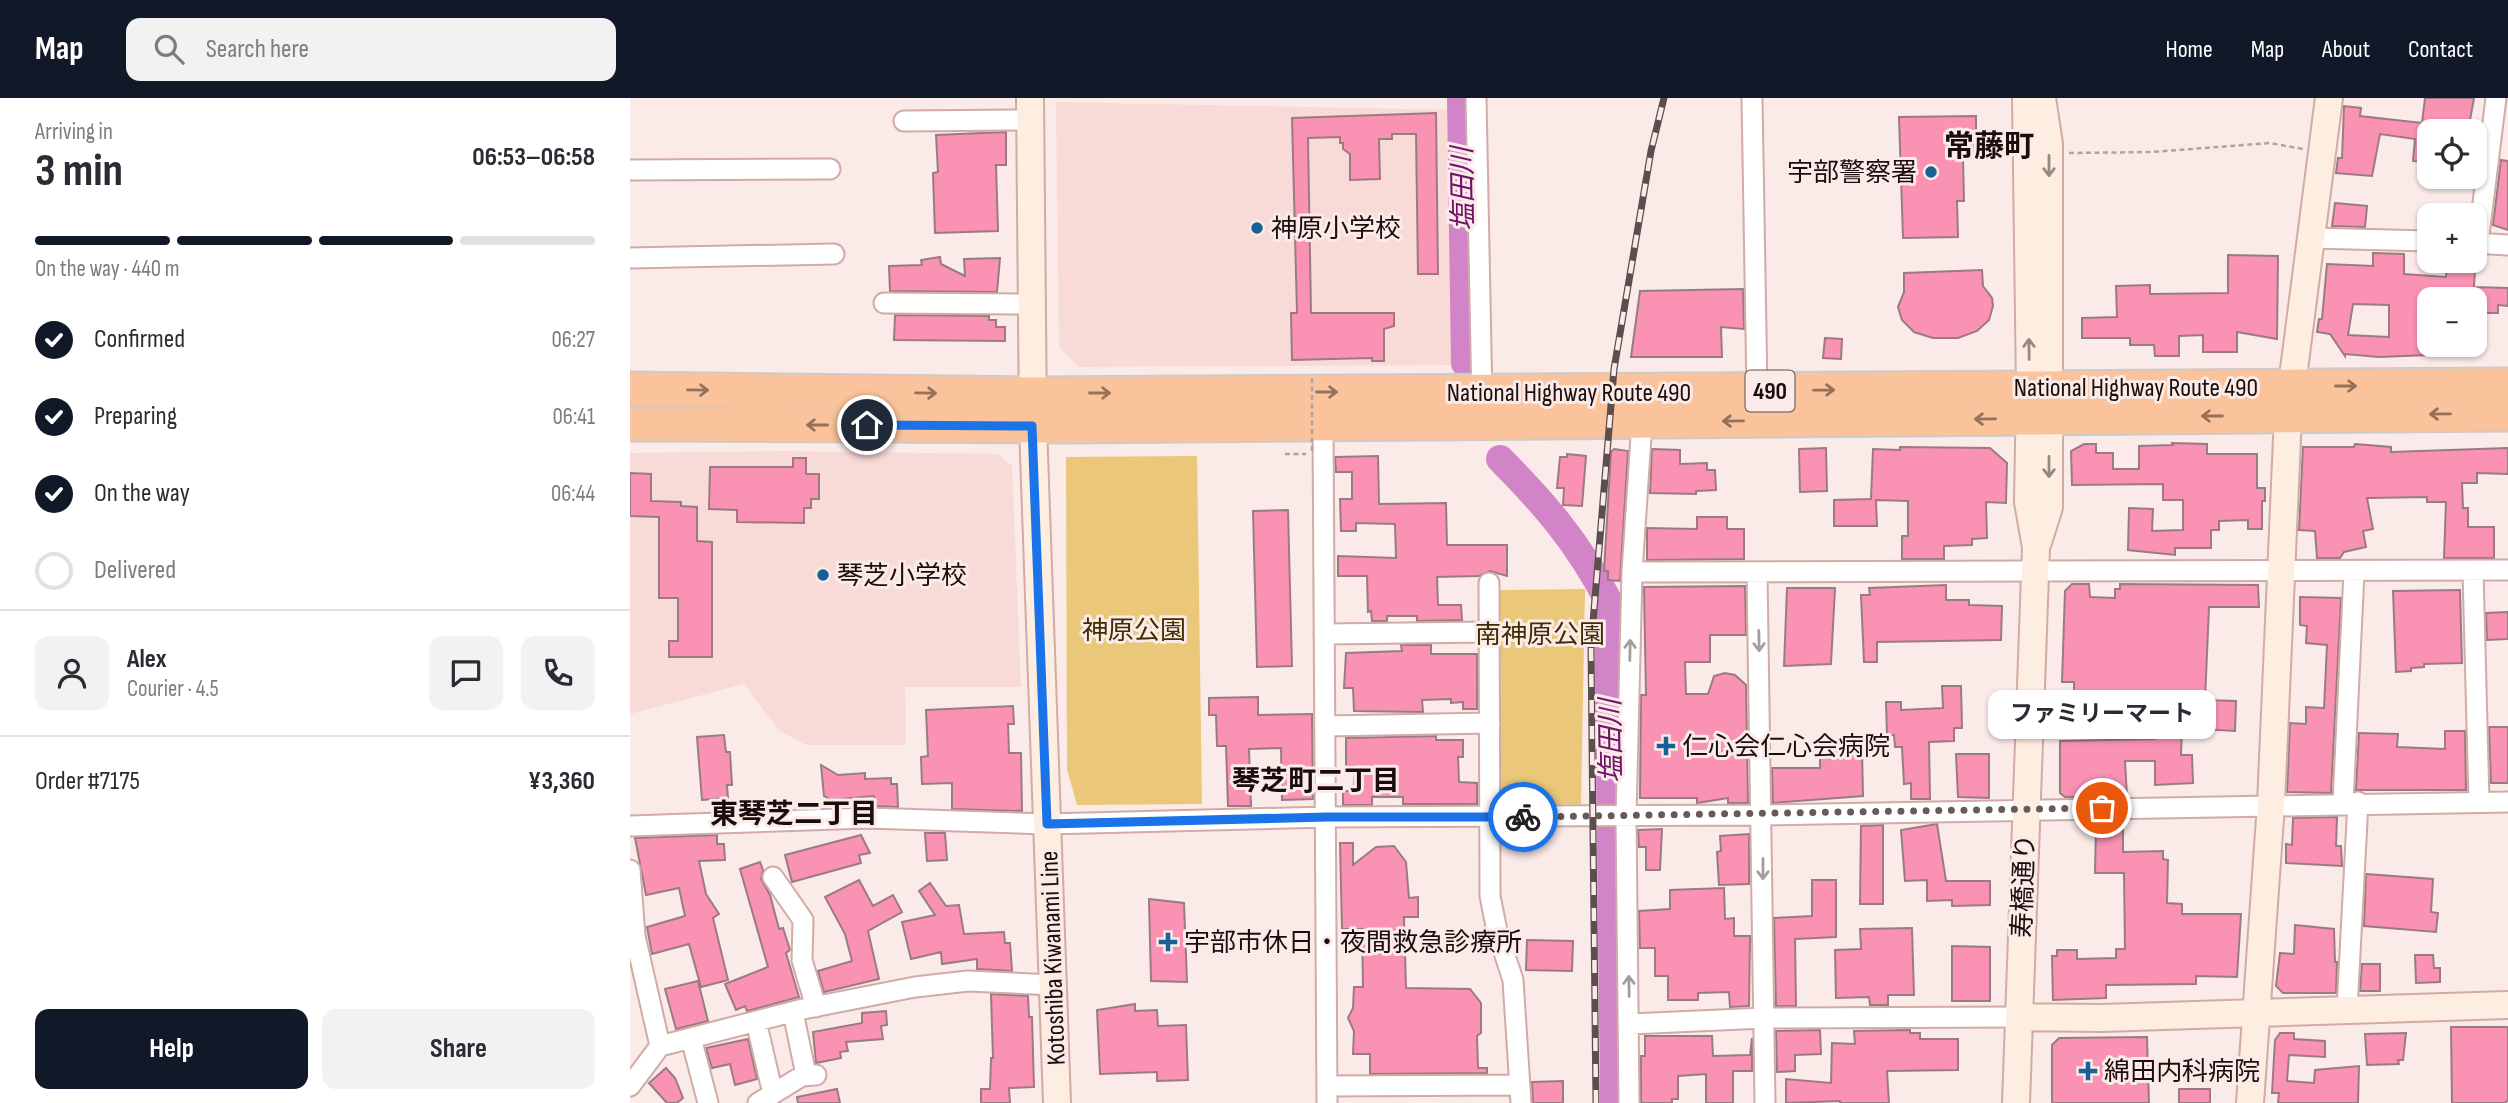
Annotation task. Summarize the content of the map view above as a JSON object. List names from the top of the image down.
{
  "streets": {
    "highway": ["National Highway Route 490", "490"],
    "street": ["寿橋通り", "Kotoshiba Kiwanami Line"]
  },
  "crossings": [
    ["National Highway Route 490", "寿橋通り"],
    ["National Highway Route 490", "Kotoshiba Kiwanami Line"]
  ],
  "districts": ["常藤町", "琴芝町二丁目", "東琴芝二丁目"],
  "water": ["塩田川"],
  "parks": ["神原公園", "南神原公園"],
  "places": {
    "other": [
      "宇部警察署",
      "神原小学校",
      "琴芝小学校",
      "ファミリーマート"
    ],
    "health": ["仁心会仁心会病院", "宇部市休日・夜間救急診療所", "綿田内科病院"]
  },
  "page": {
    "header": "Map",
    "search": "Search here",
    "nav": [
      "Home",
      "Map",
      "About",
      "Contact"
    ],
    "heading": ["3 min", "Arriving in", "06:53–06:58"],
    "panel": [
      "Alex",
      "Courier · 4.5",
      "Order #7175",
      "¥3,360"
    ],
    "map_buttons": ["+", "−"],
    "bar": "On the way · 440 m",
    "list": [
      ["Confirmed", "06:27"],
      ["Preparing", "06:41"],
      ["On the way", "06:44"],
      "Delivered"
    ],
    "bubble": "ファミリーマート",
    "buttons": ["Help", "Share"]
  }
}
